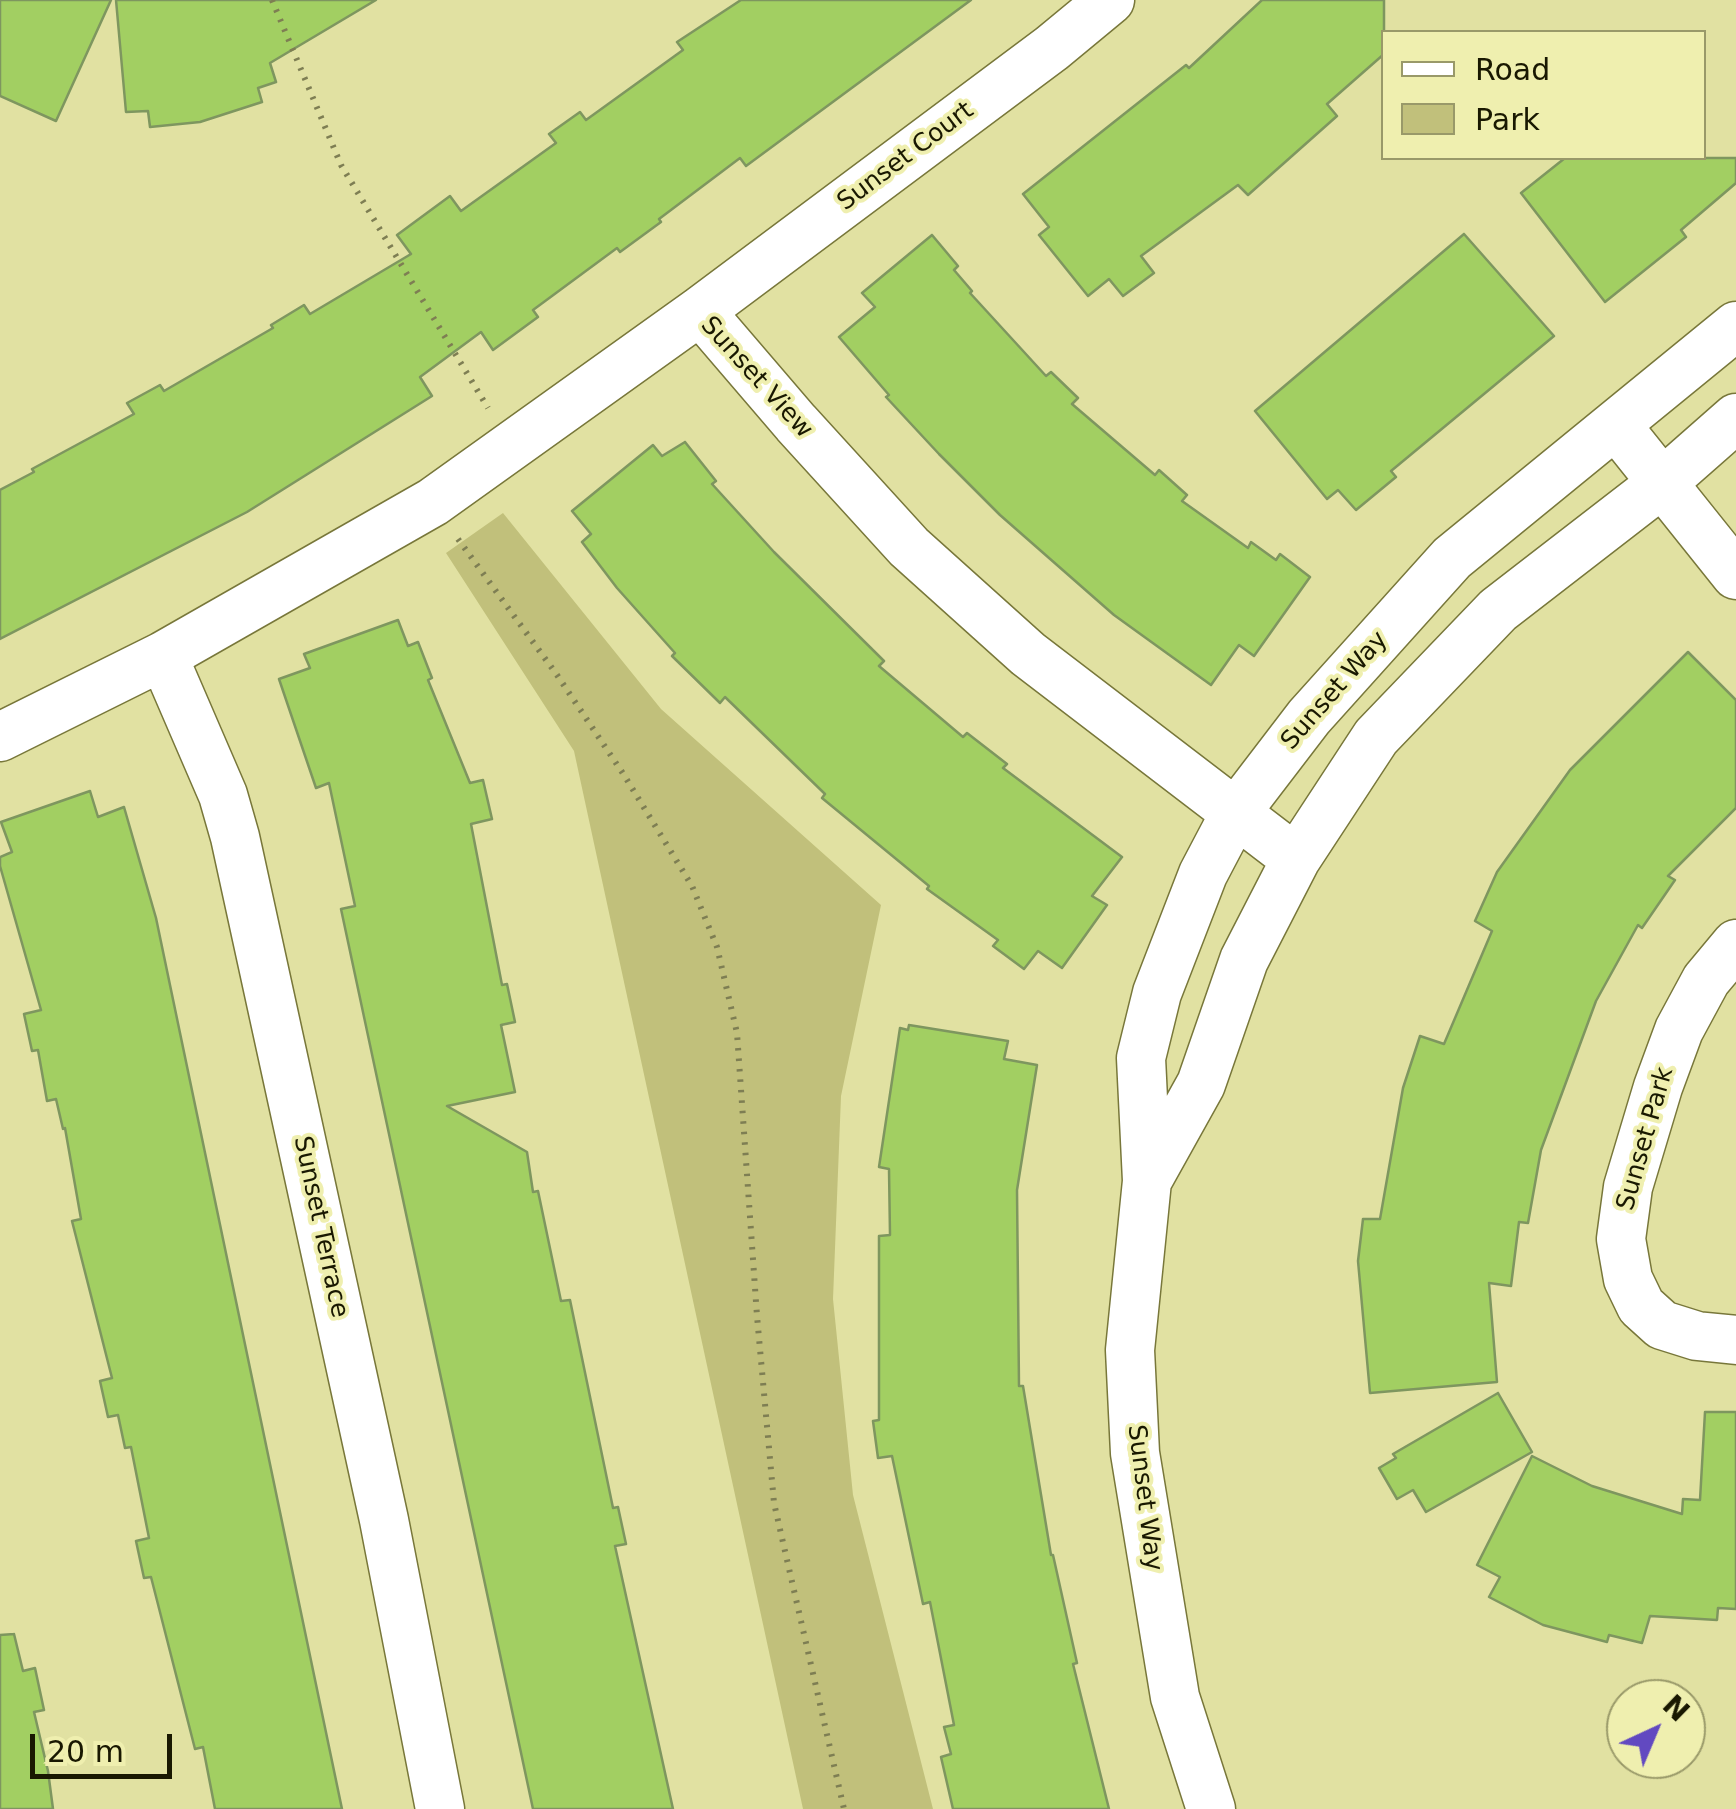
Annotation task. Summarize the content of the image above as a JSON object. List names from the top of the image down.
{
  "streets": {
    "street": [
      "Sunset Court",
      "Sunset View",
      "Sunset Way",
      "Sunset Park",
      "Sunset Terrace"
    ]
  },
  "crossings": [
    ["Sunset Court", "Sunset View"],
    ["Sunset View", "Sunset Way"],
    ["Sunset View", "Sunset Terrace"]
  ],
  "legend": ["Road", "Park"],
  "scale_bar": "20 m",
  "north": "top right"
}
